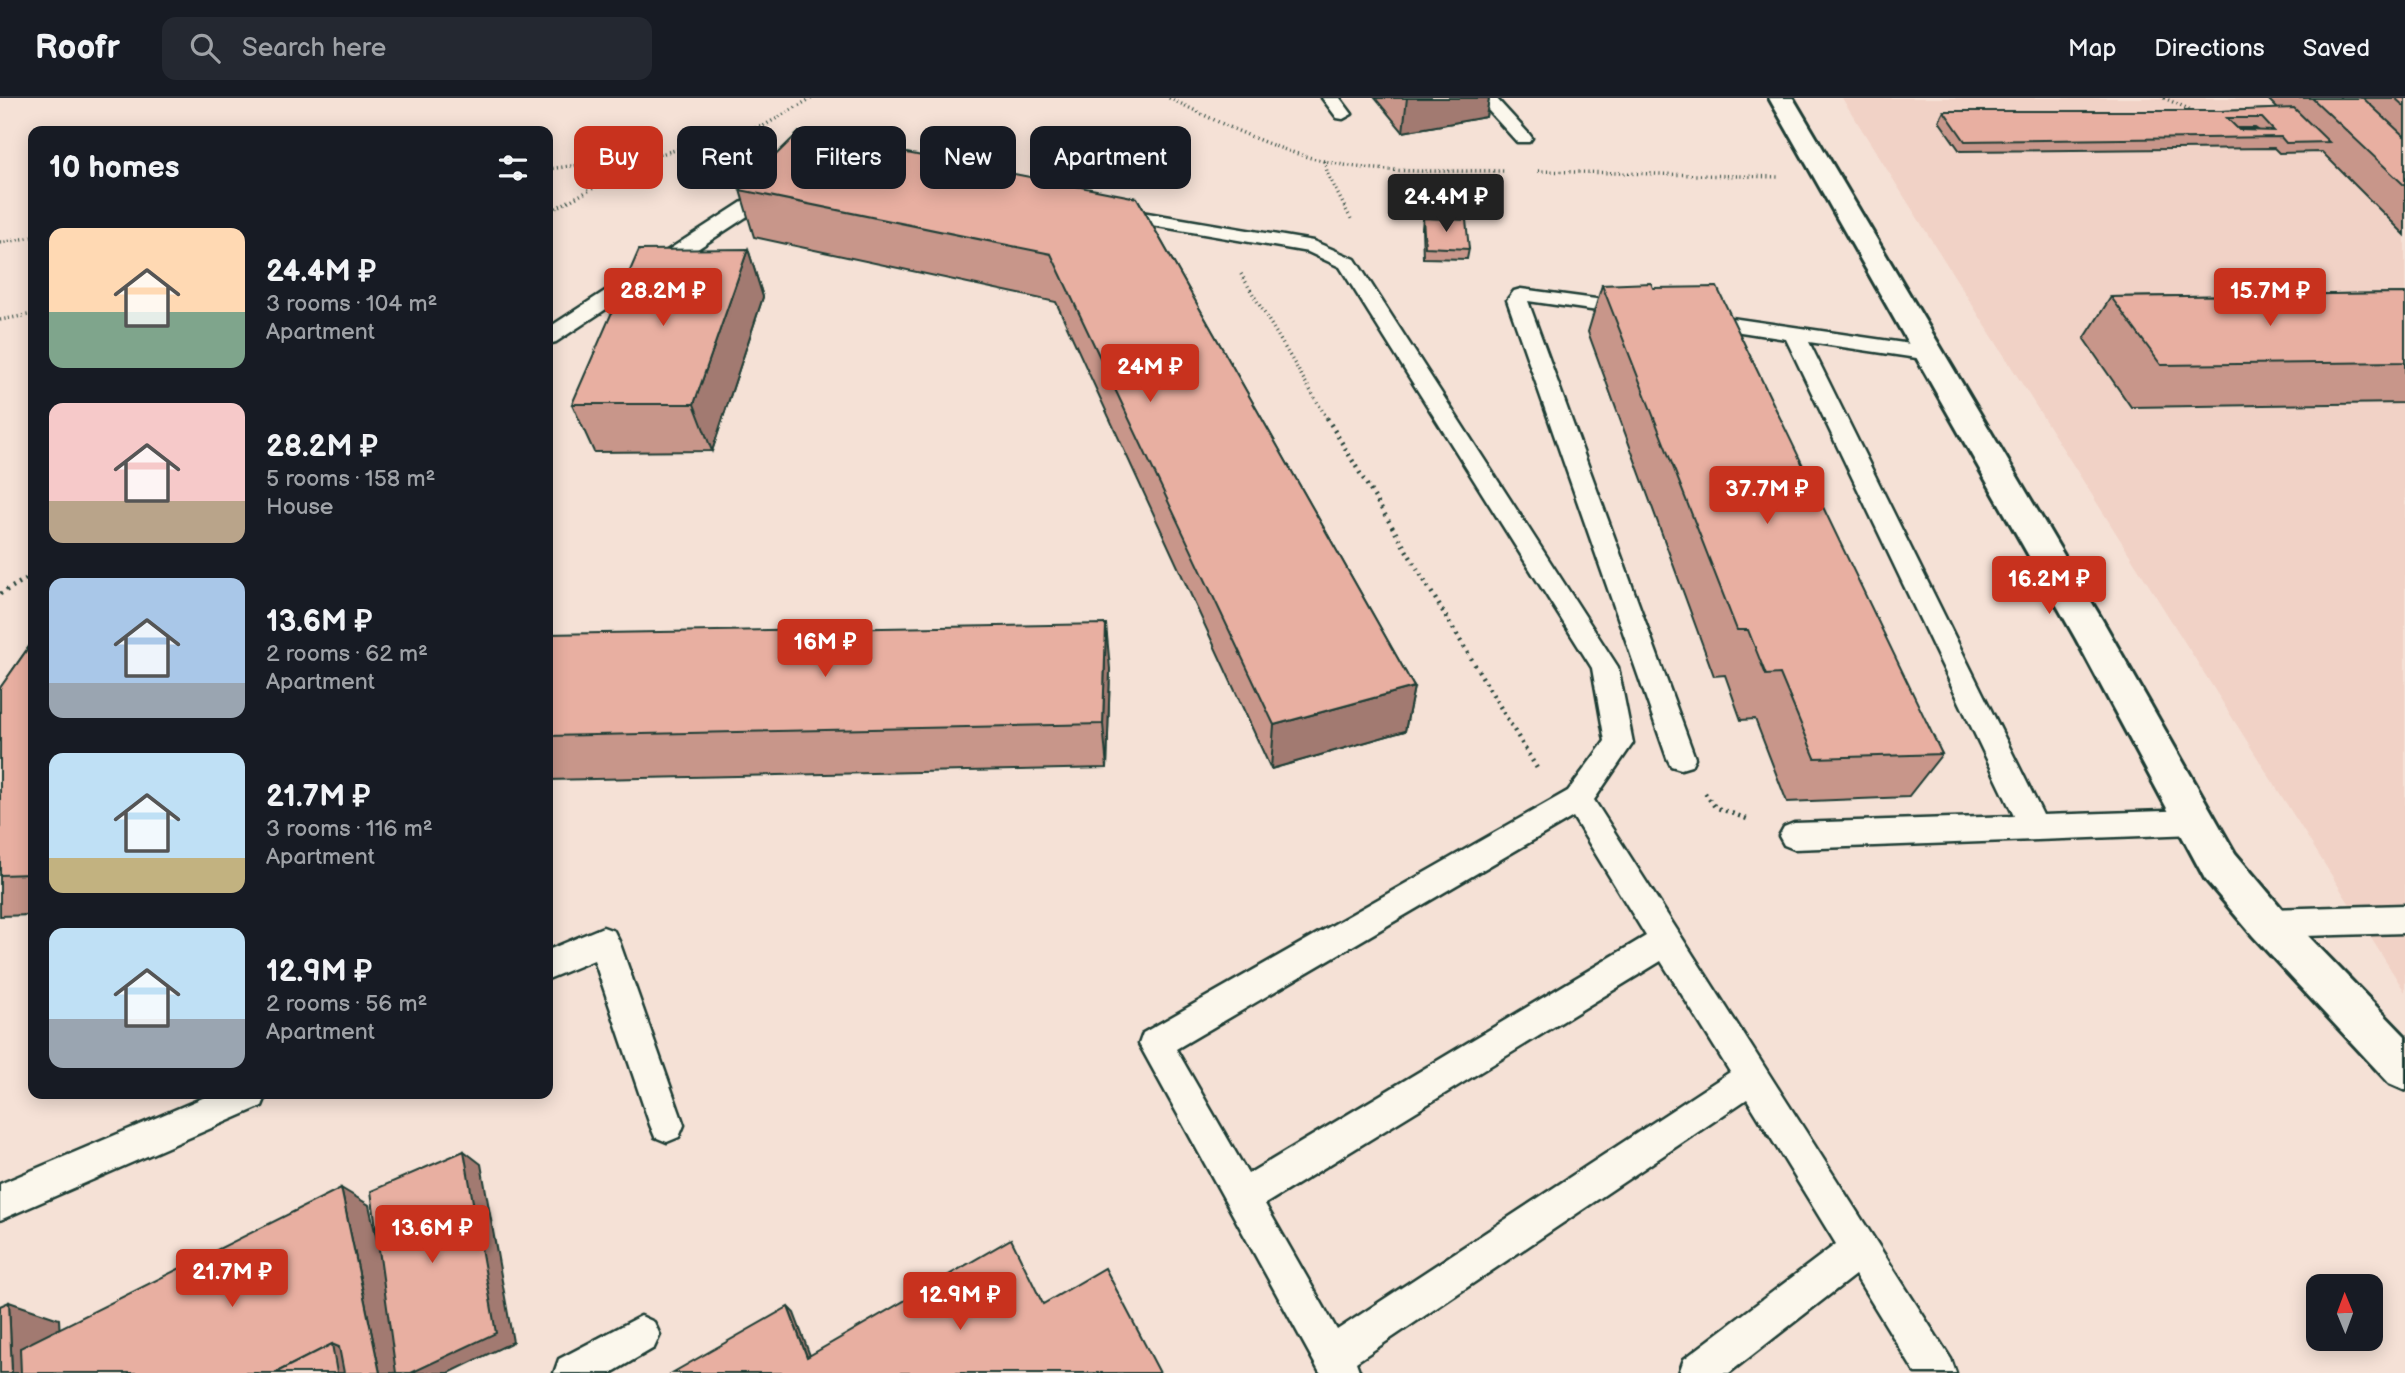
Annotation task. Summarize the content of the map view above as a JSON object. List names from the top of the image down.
{
  "north": "top",
  "page": {
    "header": "Roofr",
    "search": "Search here",
    "nav": ["Map", "Directions", "Saved"],
    "chip": [
      "Buy",
      "Rent",
      "Filters",
      "New",
      "Apartment"
    ],
    "heading": "10 homes",
    "price": [
      "24.4M ₽",
      "28.2M ₽",
      "15.7M ₽",
      "24M ₽",
      "37.7M ₽",
      "16.2M ₽",
      "16M ₽",
      "13.6M ₽",
      "21.7M ₽",
      "12.9M ₽"
    ],
    "list": [
      {
        "name": "24.4M ₽",
        "note": "3 rooms · 104 m² · Apartment"
      },
      {
        "name": "28.2M ₽",
        "note": "5 rooms · 158 m² · House"
      },
      {
        "name": "13.6M ₽",
        "note": "2 rooms · 62 m² · Apartment"
      },
      {
        "name": "21.7M ₽",
        "note": "3 rooms · 116 m² · Apartment"
      },
      {
        "name": "12.9M ₽",
        "note": "2 rooms · 56 m² · Apartment"
      }
    ]
  }
}
